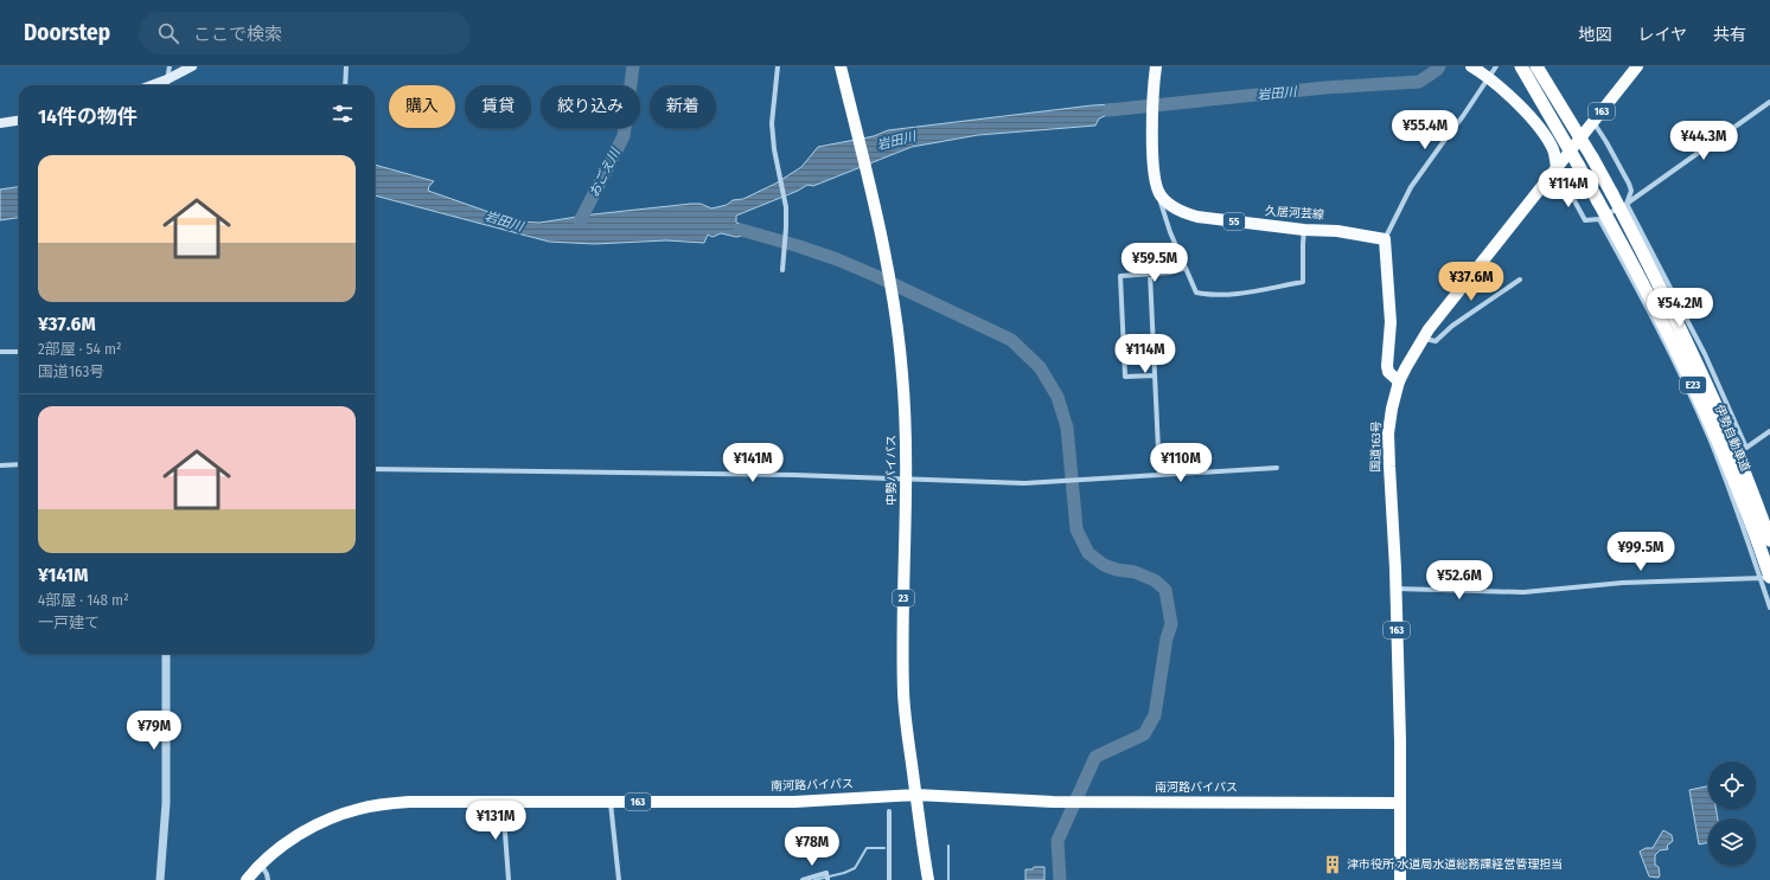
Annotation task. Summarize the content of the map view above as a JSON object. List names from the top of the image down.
{
  "streets": {
    "highway": [
      "163",
      "E23",
      "伊勢自動車道",
      "国道163号",
      "中勢バイパス",
      "23",
      "南河路バイパス"
    ],
    "main road": ["久居河芸線", "55"]
  },
  "crossings": [
    ["国道163号", "南河路バイパス"],
    ["中勢バイパス", "南河路バイパス"]
  ],
  "water": ["岩田川", "おごえ川"],
  "places": {
    "building": ["津市役所 水道局水道総務課経営管理担当"]
  },
  "page": {
    "header": "Doorstep",
    "search": "ここで検索",
    "nav": ["地図", "レイヤ", "共有"],
    "chip": [
      "購入",
      "賃貸",
      "絞り込み",
      "新着"
    ],
    "heading": "14件の物件",
    "price": [
      "¥55.4M",
      "¥44.3M",
      "¥114M",
      "¥59.5M",
      "¥37.6M",
      "¥54.2M",
      "¥114M",
      "¥141M",
      "¥110M",
      "¥99.5M",
      "¥52.6M",
      "¥79M",
      "¥131M",
      "¥78M"
    ],
    "list": [
      {
        "name": "¥37.6M",
        "note": "2部屋 · 54 m² · 国道163号"
      },
      {
        "name": "¥141M",
        "note": "4部屋 · 148 m² · 一戸建て"
      }
    ]
  }
}
